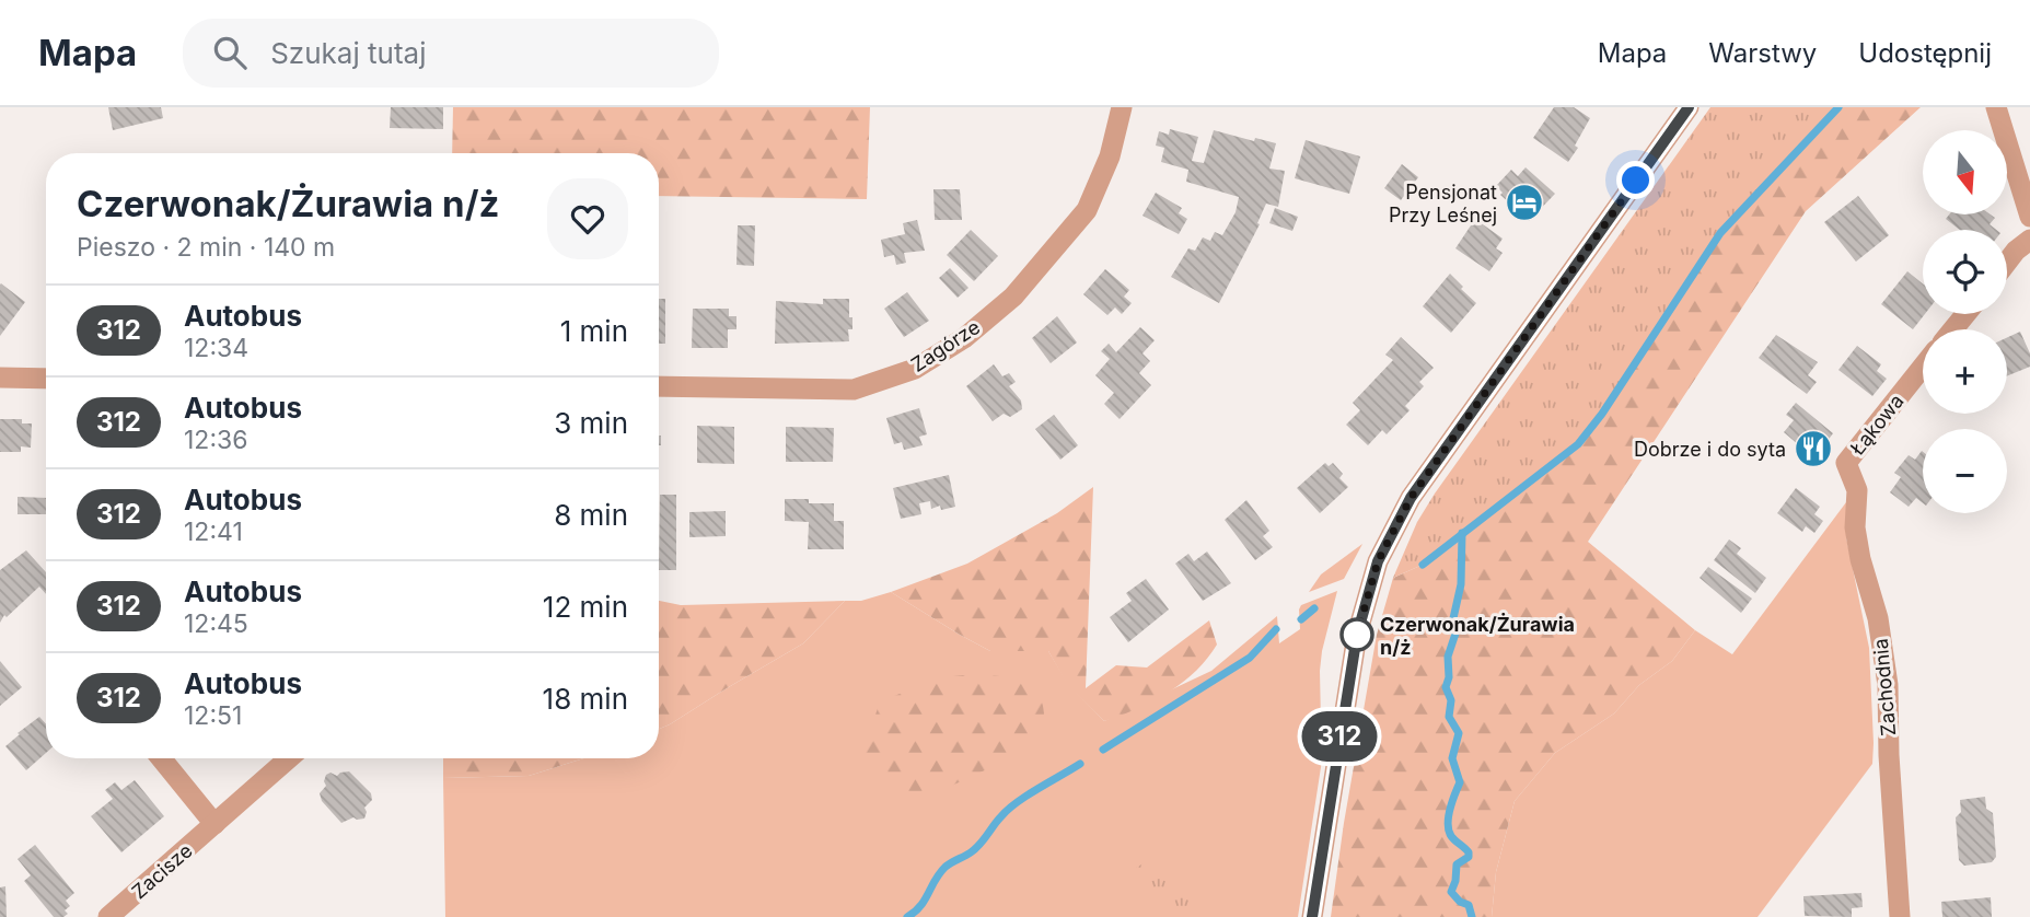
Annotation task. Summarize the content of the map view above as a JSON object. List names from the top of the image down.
{
  "streets": {
    "street": [
      "Zagórze",
      "Łąkowa",
      "Zachodnia",
      "Zacisze"
    ]
  },
  "crossings": [
    ["Łąkowa", "Zachodnia"]
  ],
  "places": {
    "hotel": ["Pensjonat Przy Leśnej"],
    "restaurant": ["Dobrze i do syta"],
    "other": ["Czerwonak/Żurawia n/ż"]
  },
  "lines": ["bus line 312"],
  "north": "bottom",
  "page": {
    "header": "Mapa",
    "search": "Szukaj tutaj",
    "nav": ["Mapa", "Warstwy", "Udostępnij"],
    "on_map": "312",
    "map_buttons": ["+", "−"],
    "heading": ["Czerwonak/Żurawia n/ż", "Pieszo · 2 min · 140 m"],
    "list": [
      {
        "mark": "312",
        "name": "Autobus",
        "note": "12:34",
        "value": "1 min"
      },
      {
        "mark": "312",
        "name": "Autobus",
        "note": "12:36",
        "value": "3 min"
      },
      {
        "mark": "312",
        "name": "Autobus",
        "note": "12:41",
        "value": "8 min"
      },
      {
        "mark": "312",
        "name": "Autobus",
        "note": "12:45",
        "value": "12 min"
      },
      {
        "mark": "312",
        "name": "Autobus",
        "note": "12:51",
        "value": "18 min"
      }
    ]
  }
}
